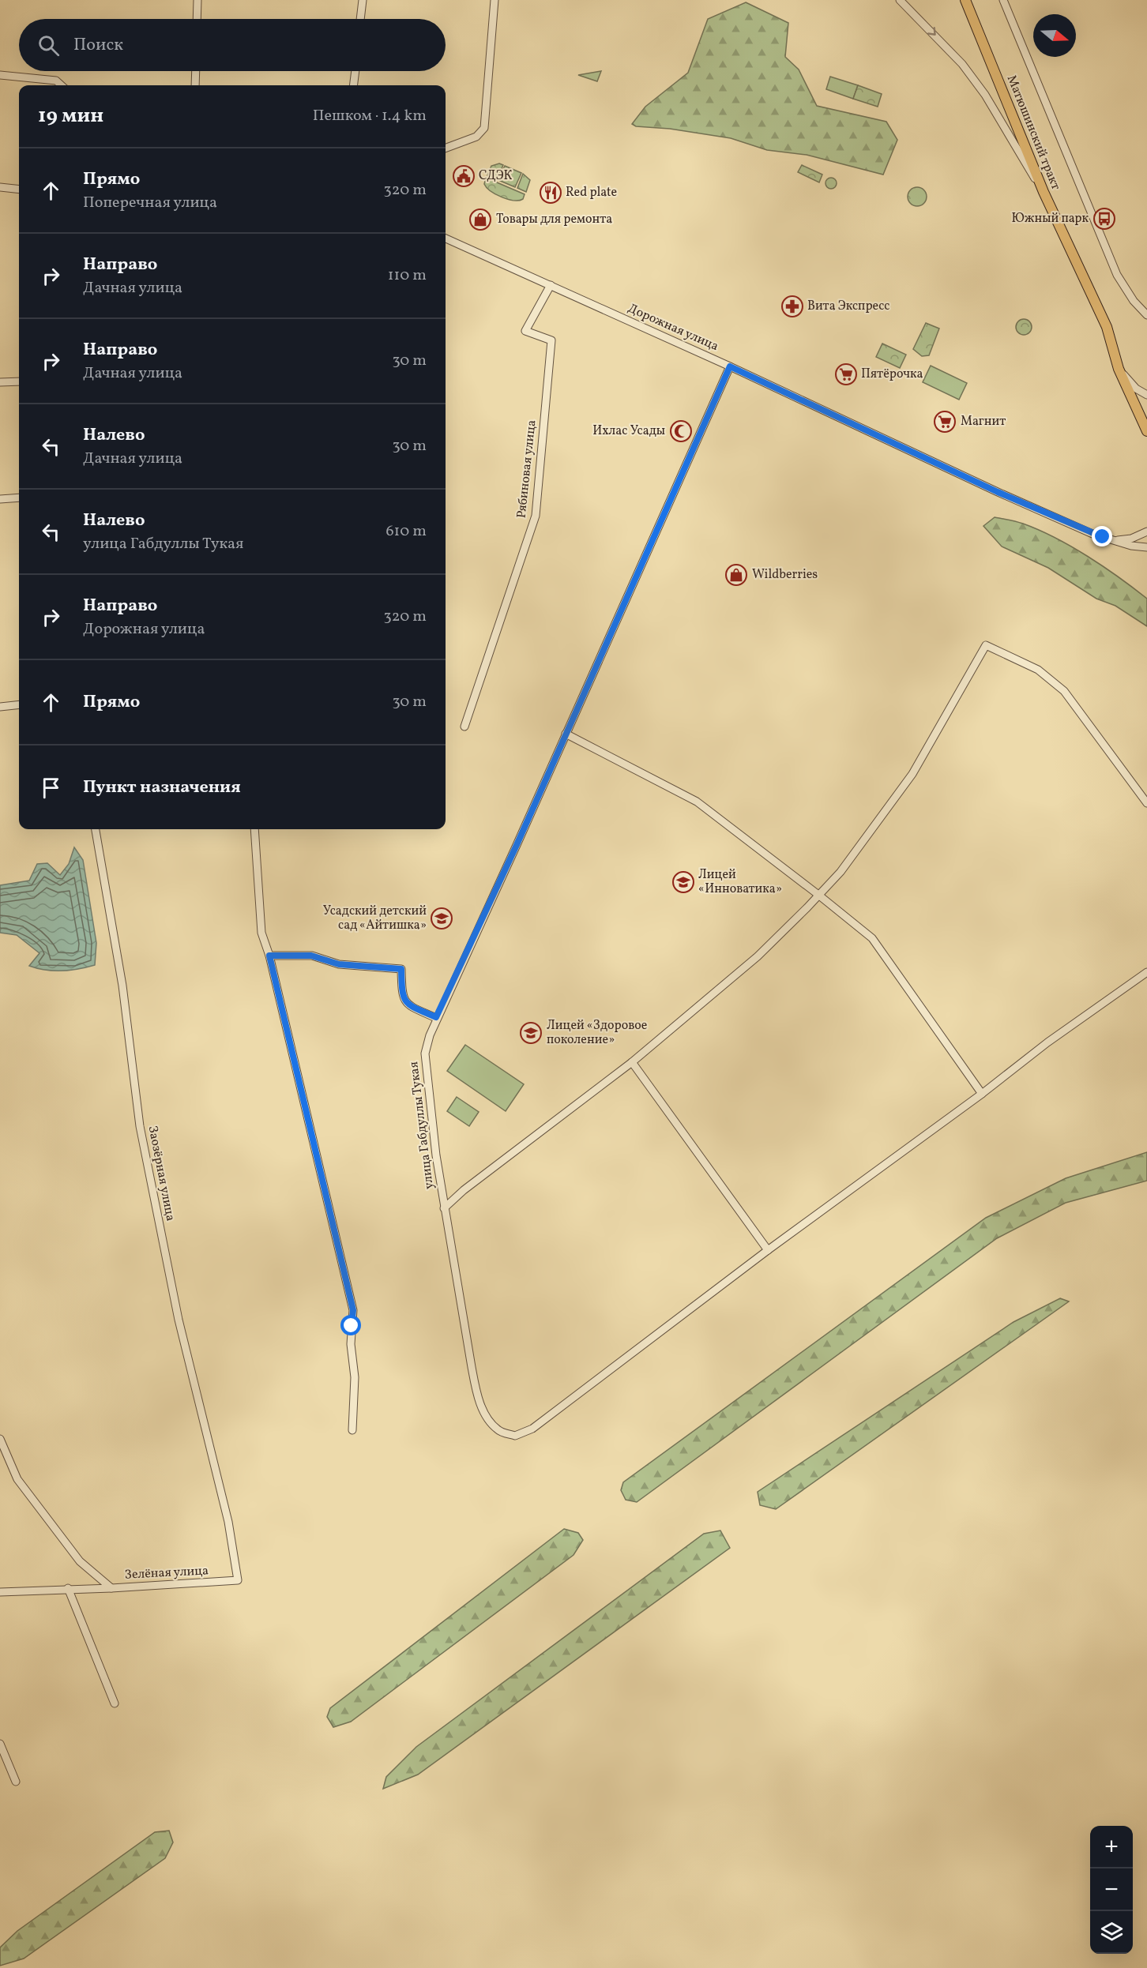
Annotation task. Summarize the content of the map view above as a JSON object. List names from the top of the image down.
{
  "streets": {
    "main road": ["Матюшинский тракт"],
    "street": [
      "Дорожная улица",
      "Рябиновая улица",
      "улица Габдуллы Тукая",
      "Заозёрная улица",
      "Зелёная улица"
    ]
  },
  "crossings": [
    ["Дорожная улица", "Рябиновая улица"],
    ["Дорожная улица", "улица Габдуллы Тукая"],
    ["Заозёрная улица", "Зелёная улица"]
  ],
  "places": {
    "public building": ["СДЭК"],
    "restaurant": ["Red plate"],
    "bus stop": ["Южный парк"],
    "shop": ["Товары для ремонта", "Wildberries"],
    "pharmacy": ["Вита Экспресс"],
    "supermarket": ["Пятёрочка", "Магнит"],
    "mosque": ["Ихлас Усады"],
    "school or university": ["Лицей «Инноватика»", "Усадский детский сад «Айтишка»", "Лицей «Здоровое поколение»"]
  },
  "north": "right",
  "page": {
    "search": "Поиск",
    "heading": ["19 мин", "Пешком · 1.4 km"],
    "list": [
      ["Прямо", "Поперечная улица", "320 m"],
      ["Направо", "Дачная улица", "110 m"],
      ["Направо", "Дачная улица", "30 m"],
      ["Налево", "Дачная улица", "30 m"],
      ["Налево", "улица Габдуллы Тукая", "610 m"],
      ["Направо", "Дорожная улица", "320 m"],
      ["Прямо", "30 m"],
      "Пункт назначения"
    ],
    "map_buttons": ["+", "−"]
  }
}
